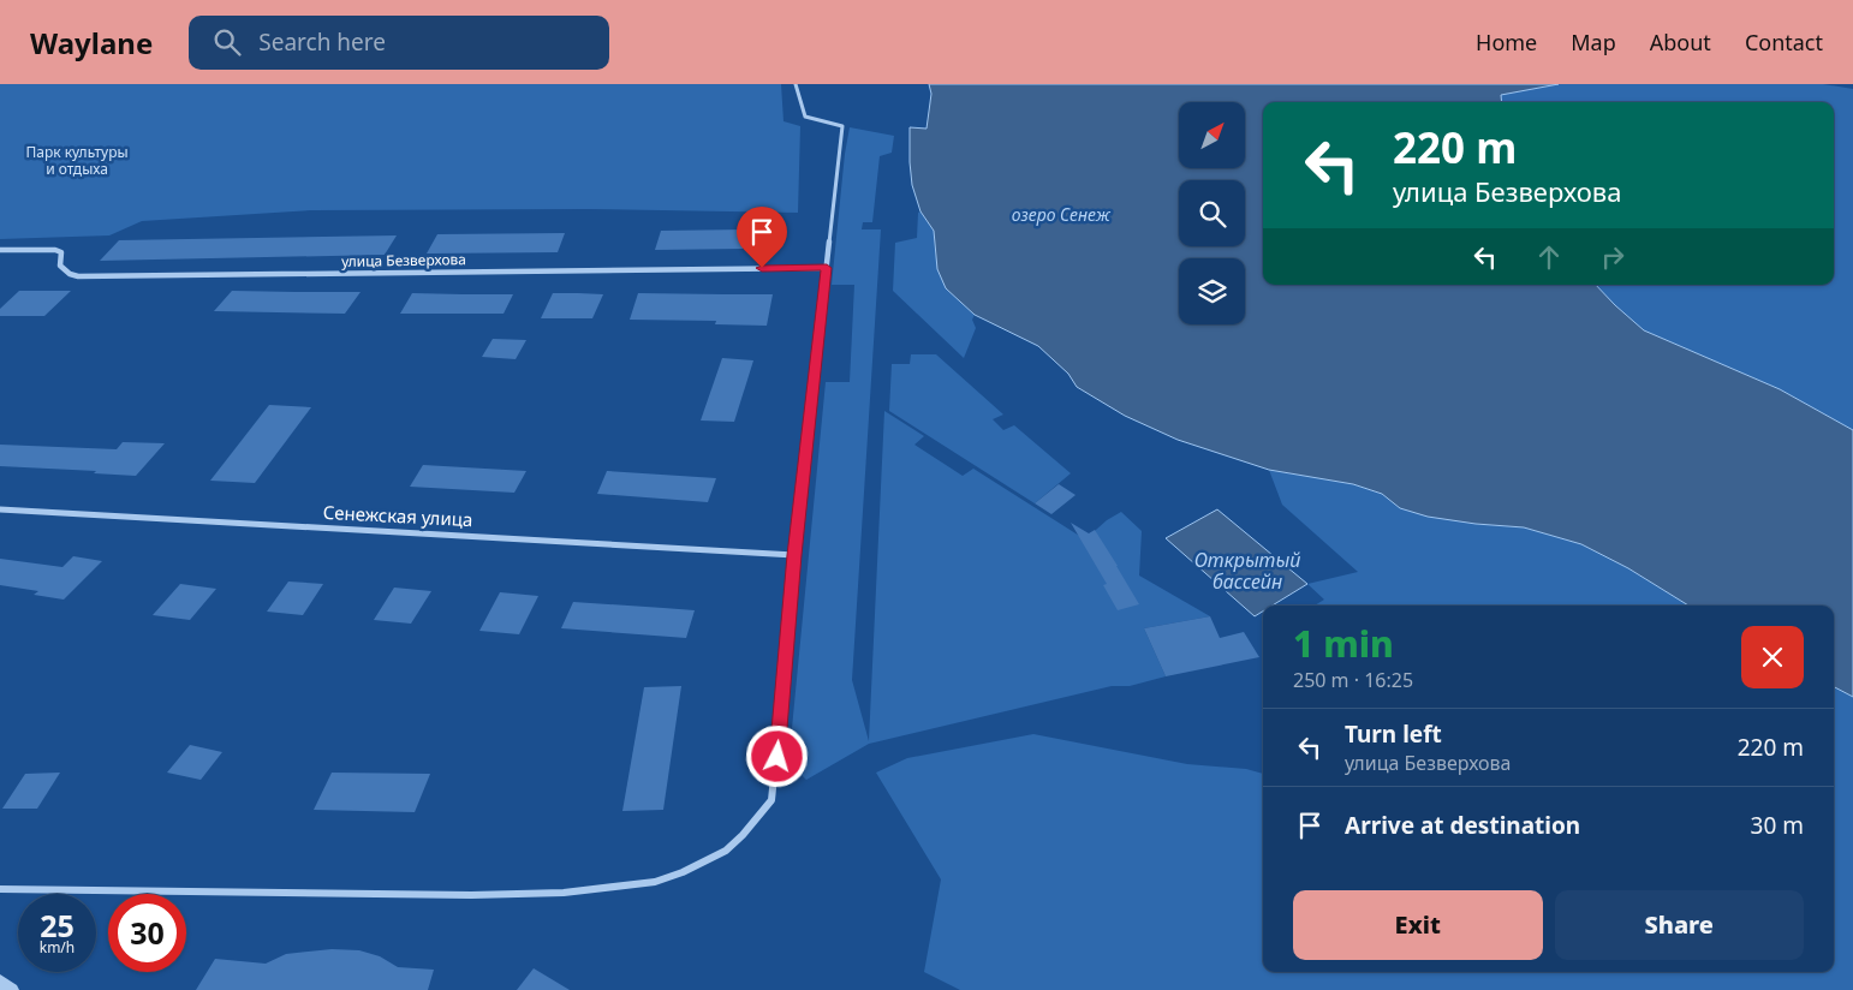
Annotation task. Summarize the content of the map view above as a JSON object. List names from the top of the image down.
{
  "streets": {
    "street": ["улица Безверхова", "Сенежская улица"]
  },
  "water": ["озеро Сенеж", "Открытый бассейн"],
  "parks": ["Парк культуры и отдыха"],
  "north": "top right",
  "page": {
    "header": "Waylane",
    "search": "Search here",
    "nav": [
      "Home",
      "Map",
      "About",
      "Contact"
    ],
    "turn": ["220 m", "улица Безверхова"],
    "heading": ["1 min", "250 m · 16:25"],
    "list": [
      {
        "name": "Turn left",
        "note": "улица Безверхова",
        "value": "220 m"
      },
      {
        "name": "Arrive at destination",
        "value": "30 m"
      }
    ],
    "buttons": ["Exit", "Share"],
    "speed": "25 km/h",
    "limit": "30"
  }
}
